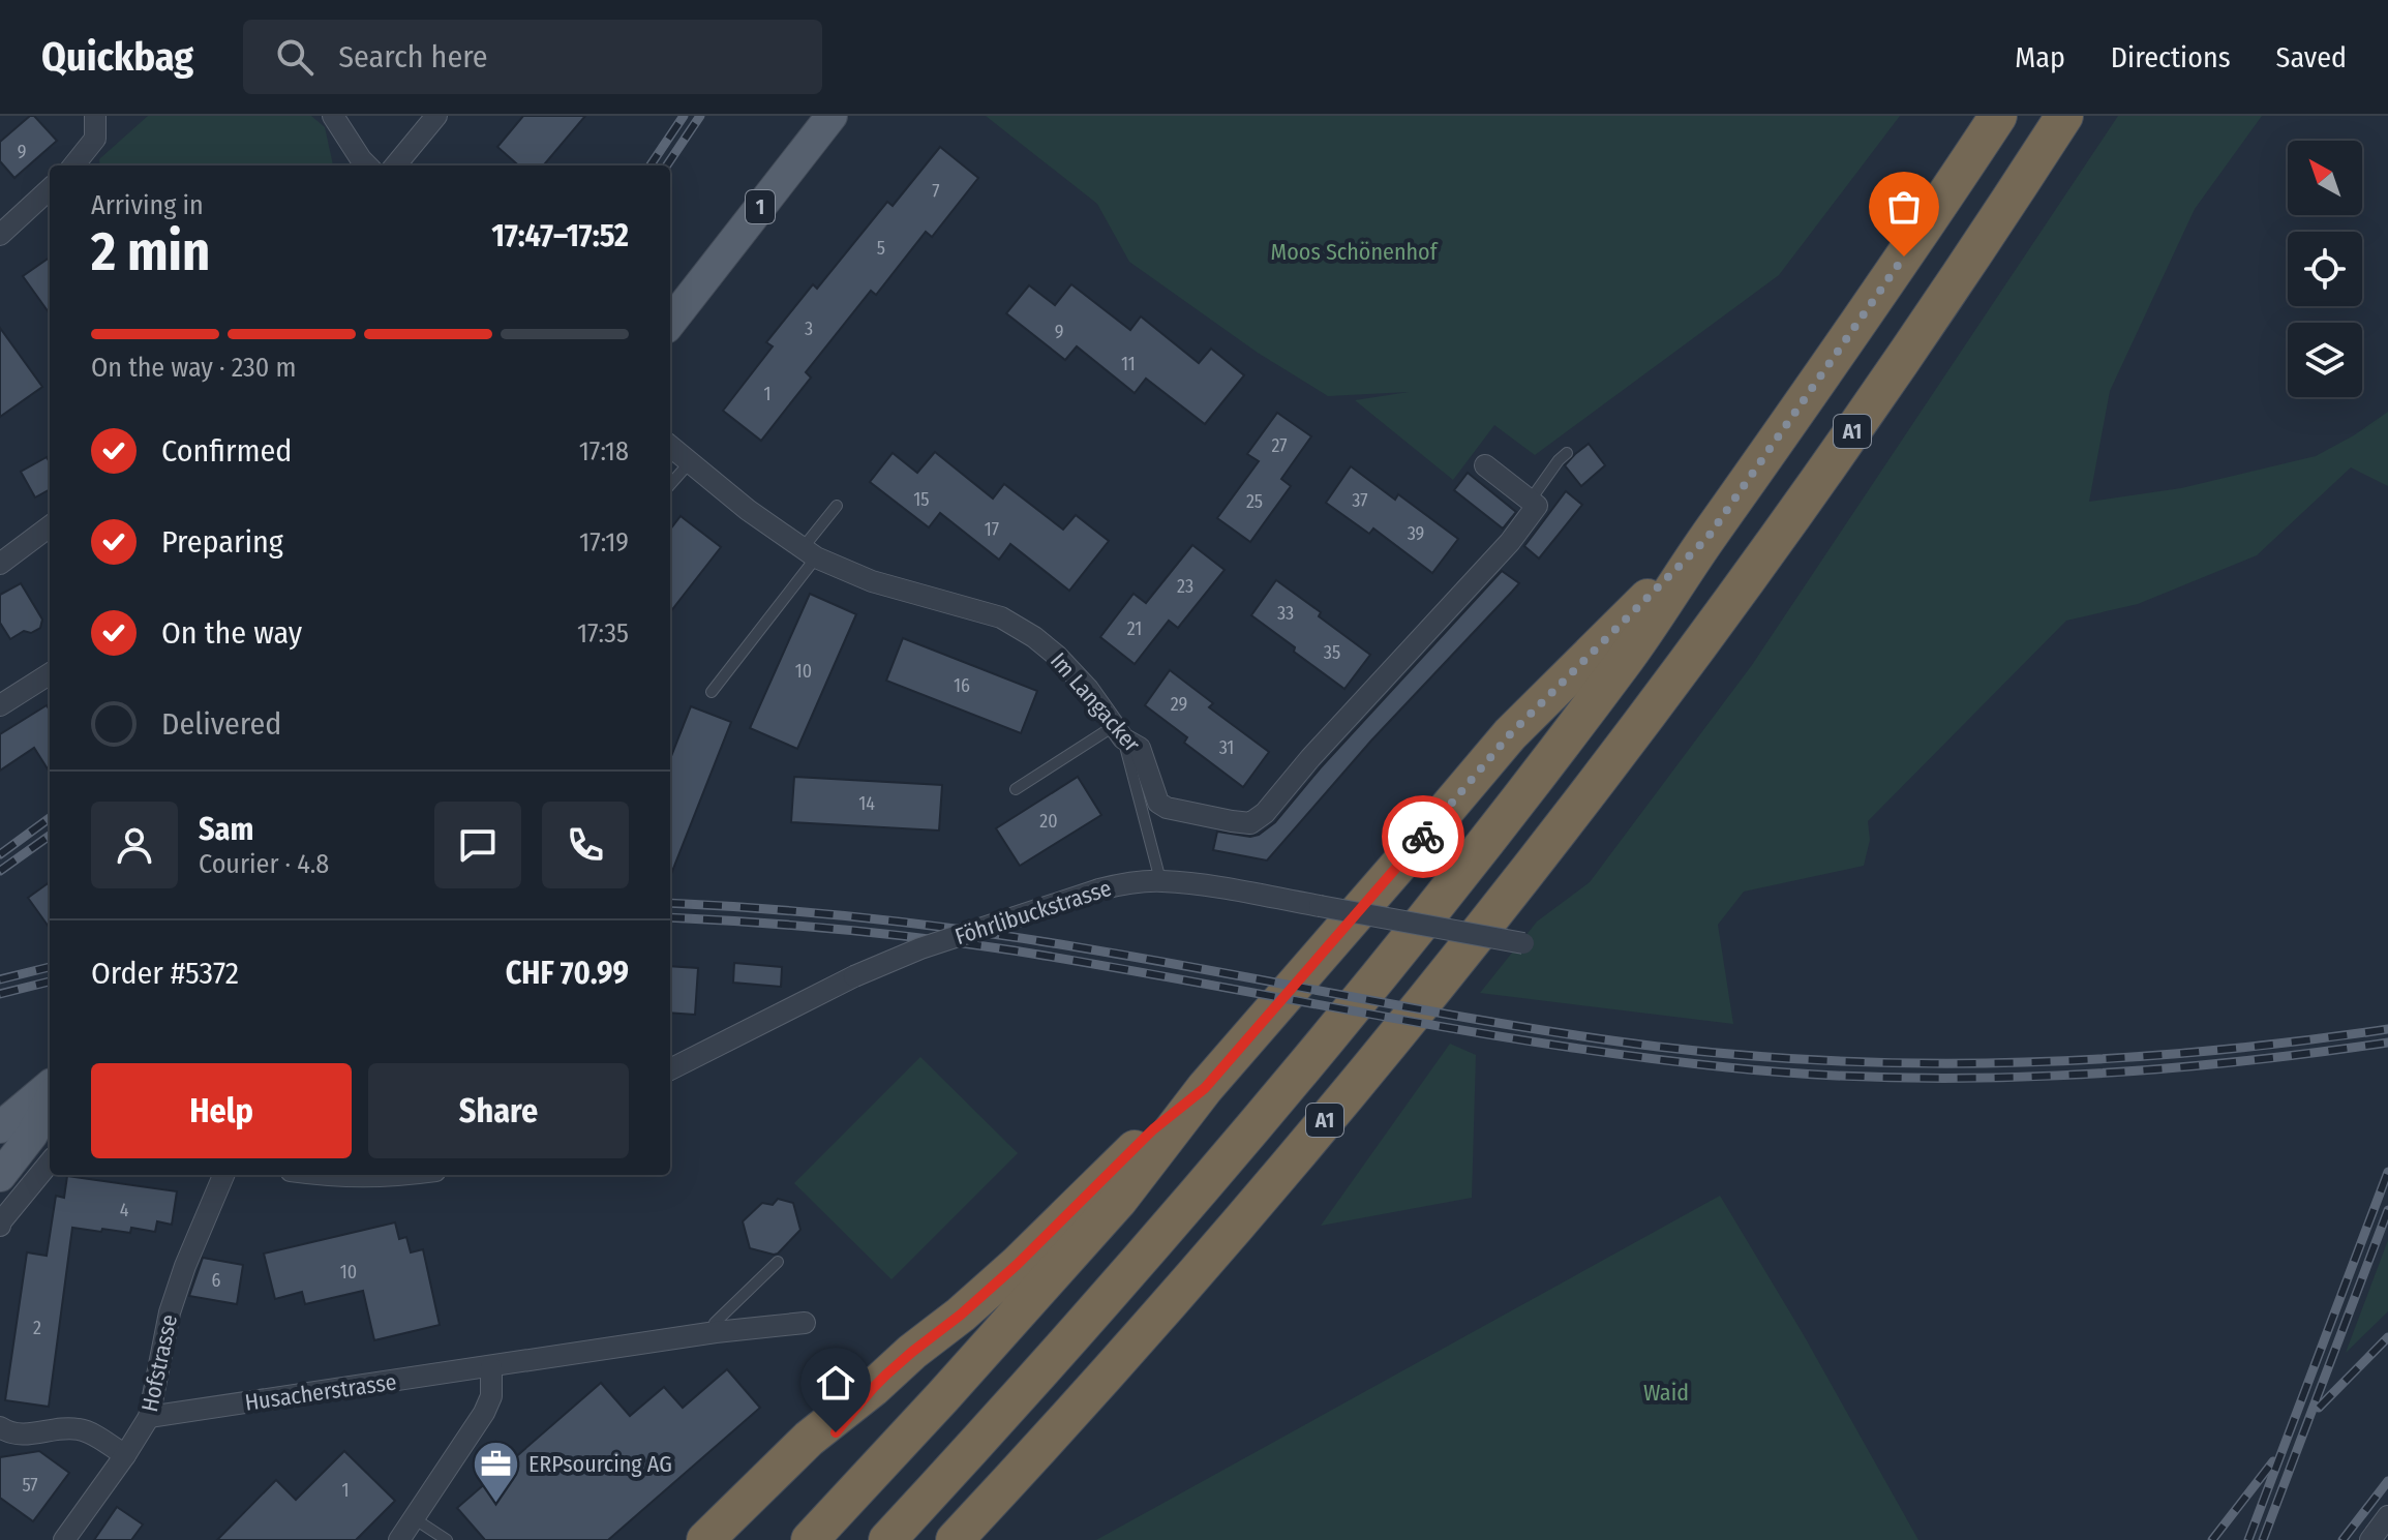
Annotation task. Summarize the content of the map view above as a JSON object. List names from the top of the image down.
{
  "streets": {
    "highway": ["A1"],
    "main road": ["1"],
    "street": [
      "Im Langacker",
      "Föhrlibuckstrasse",
      "Hofstrasse",
      "Husacherstrasse"
    ]
  },
  "crossings": [
    ["Hofstrasse", "Husacherstrasse"]
  ],
  "parks": ["Moos Schönenhof", "Waid"],
  "places": {
    "office": ["ERPsourcing AG"]
  },
  "house_numbers": [
    "9",
    "7",
    "5",
    "3",
    "9",
    "11",
    "1",
    "27",
    "15",
    "37",
    "25",
    "17",
    "39",
    "23",
    "33",
    "21",
    "35",
    "10",
    "16",
    "29",
    "31",
    "14",
    "20",
    "4",
    "10",
    "6",
    "2",
    "57",
    "1"
  ],
  "north": "top left",
  "page": {
    "header": "Quickbag",
    "search": "Search here",
    "nav": ["Map", "Directions", "Saved"],
    "heading": ["2 min", "Arriving in", "17:47–17:52"],
    "panel": [
      "Sam",
      "Courier · 4.8",
      "Order #5372",
      "CHF 70.99"
    ],
    "bar": "On the way · 230 m",
    "list": [
      ["Confirmed", "17:18"],
      ["Preparing", "17:19"],
      ["On the way", "17:35"],
      "Delivered"
    ],
    "buttons": ["Help", "Share"]
  }
}
